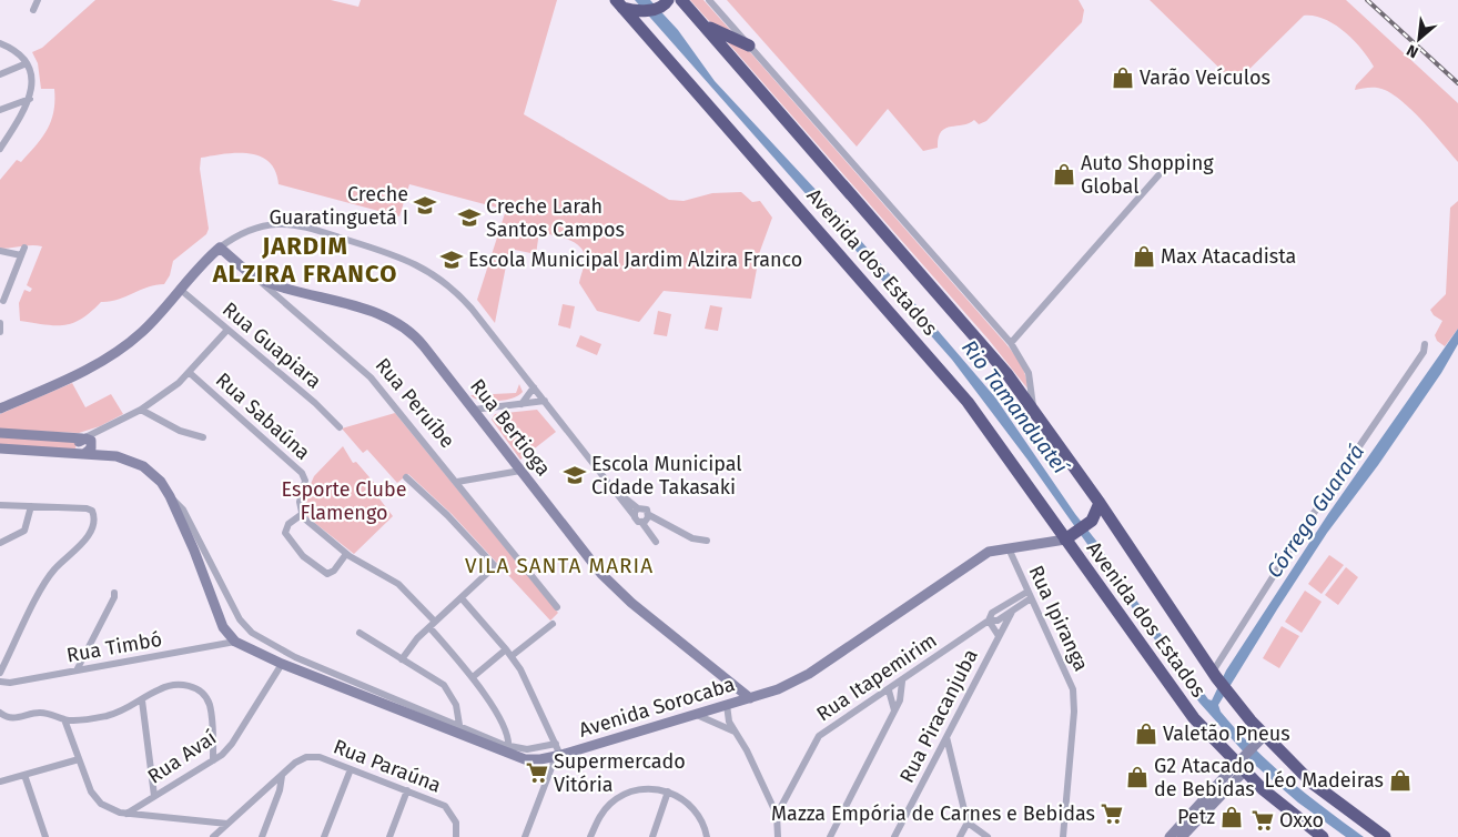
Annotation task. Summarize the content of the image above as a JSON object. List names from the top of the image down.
{
  "streets": {
    "highway": ["Avenida dos Estados"],
    "street": [
      "Rua Guapiara",
      "Rua Peruíbe",
      "Rua Sabaúna",
      "Rua Bertioga",
      "Rua Ipiranga",
      "Rua Timbó",
      "Rua Itapemirim",
      "Avenida Sorocaba",
      "Rua Piracanjuba",
      "Rua Avaí",
      "Rua Paraúna"
    ]
  },
  "crossings": [
    ["Avenida dos Estados", "Avenida Sorocaba"],
    ["Rua Peruíbe", "Rua Bertioga"],
    ["Rua Bertioga", "Avenida Sorocaba"],
    ["Rua Ipiranga", "Rua Itapemirim"],
    ["Rua Ipiranga", "Avenida Sorocaba"],
    ["Rua Timbó", "Avenida Sorocaba"],
    ["Rua Itapemirim", "Rua Piracanjuba"],
    ["Avenida Sorocaba", "Rua Avaí"]
  ],
  "districts": ["JARDIM ALZIRA FRANCO", "VILA SANTA MARIA"],
  "water": ["Rio Tamanduateí", "Córrego Guarará"],
  "parks": ["Esporte Clube Flamengo"],
  "places": {
    "shop": [
      "Varão Veículos",
      "Auto Shopping Global",
      "Max Atacadista",
      "Valetão Pneus",
      "G2 Atacado de Bebidas",
      "Léo Madeiras",
      "Petz"
    ],
    "school or university": [
      "Creche Guaratinguetá I",
      "Creche Larah Santos Campos",
      "Escola Municipal Jardim Alzira Franco",
      "Escola Municipal Cidade Takasaki"
    ],
    "supermarket": ["Supermercado Vitória", "Mazza Empória de Carnes e Bebidas", "Oxxo"]
  },
  "north": "bottom left"
}
